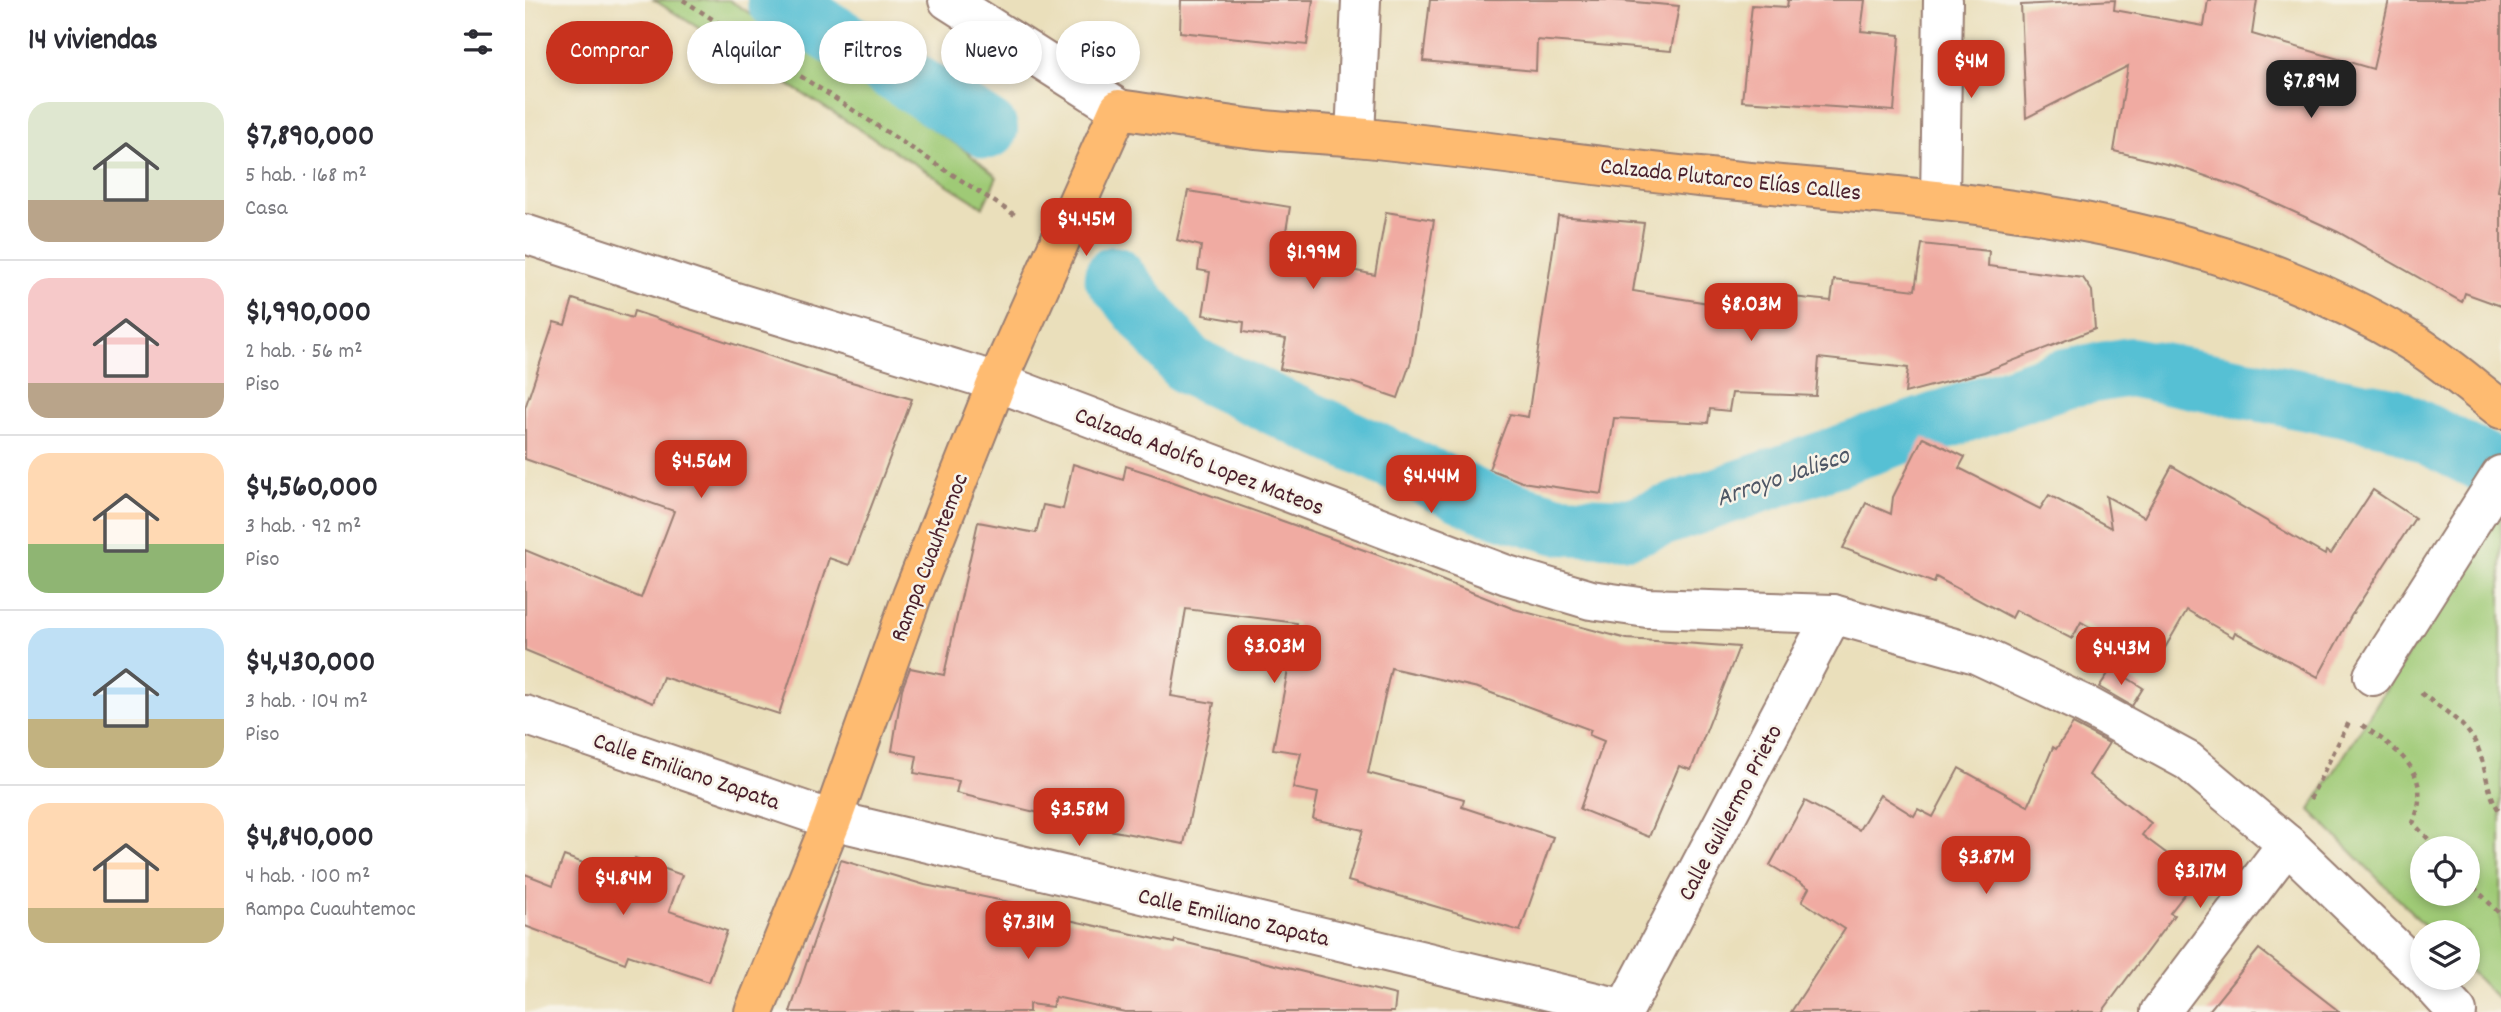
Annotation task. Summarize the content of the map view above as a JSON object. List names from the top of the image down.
{
  "streets": {
    "main road": ["Calzada Plutarco Elías Calles", "Rampa Cuauhtemoc"],
    "street": ["Calzada Adolfo Lopez Mateos", "Calle Emiliano Zapata", "Calle Guillermo Prieto"]
  },
  "crossings": [
    ["Calzada Plutarco Elías Calles", "Rampa Cuauhtemoc"],
    ["Calzada Adolfo Lopez Mateos", "Rampa Cuauhtemoc"],
    ["Calzada Adolfo Lopez Mateos", "Calle Guillermo Prieto"],
    ["Rampa Cuauhtemoc", "Calle Emiliano Zapata"],
    ["Calle Emiliano Zapata", "Calle Guillermo Prieto"]
  ],
  "water": ["Arroyo Jalisco"],
  "page": {
    "heading": "14 viviendas",
    "chip": [
      "Comprar",
      "Alquilar",
      "Filtros",
      "Nuevo",
      "Piso"
    ],
    "price": [
      "$4M",
      "$7.89M",
      "$4.45M",
      "$1.99M",
      "$8.03M",
      "$4.56M",
      "$4.44M",
      "$3.03M",
      "$4.43M",
      "$3.58M",
      "$3.87M",
      "$3.17M",
      "$4.84M",
      "$7.31M"
    ],
    "list": [
      {
        "name": "$7,890,000",
        "note": "5 hab. · 168 m² · Casa"
      },
      {
        "name": "$1,990,000",
        "note": "2 hab. · 56 m² · Piso"
      },
      {
        "name": "$4,560,000",
        "note": "3 hab. · 92 m² · Piso"
      },
      {
        "name": "$4,430,000",
        "note": "3 hab. · 104 m² · Piso"
      },
      {
        "name": "$4,840,000",
        "note": "4 hab. · 100 m² · Rampa Cuauhtemoc"
      }
    ]
  }
}
